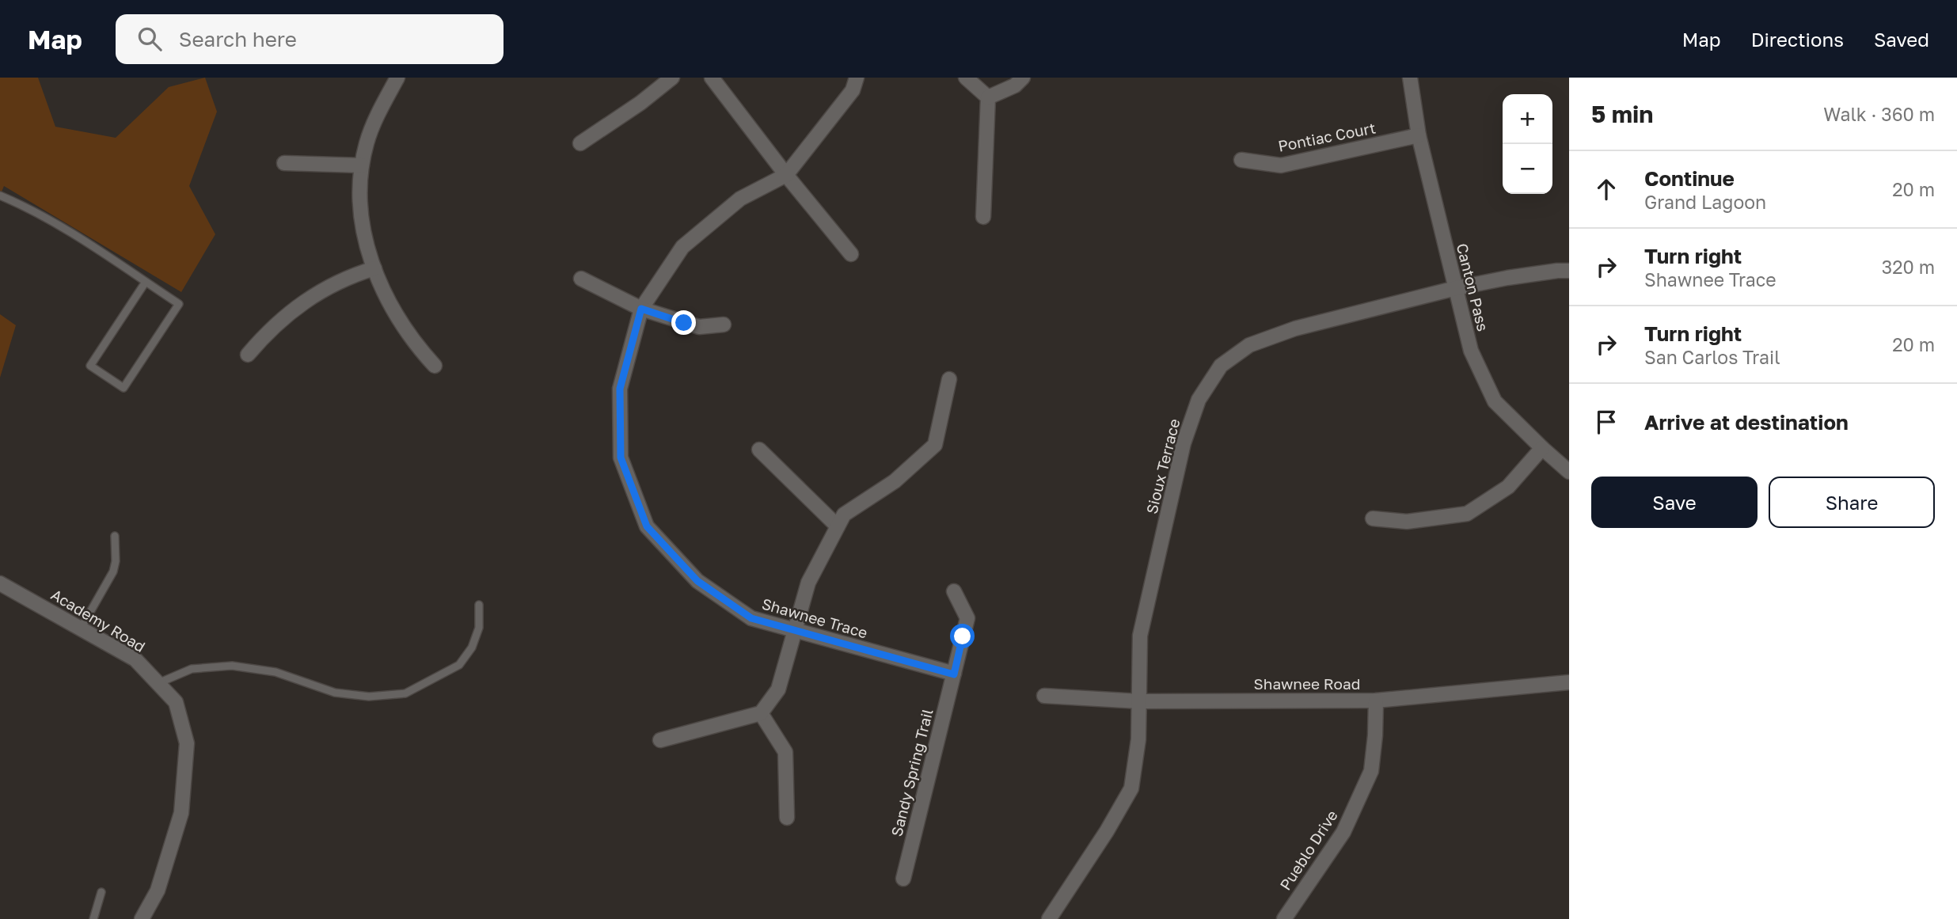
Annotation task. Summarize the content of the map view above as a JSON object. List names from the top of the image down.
{
  "streets": {
    "street": [
      "Pontiac Court",
      "Canton Pass",
      "Sioux Terrace",
      "Shawnee Trace",
      "Academy Road",
      "Shawnee Road",
      "Sandy Spring Trail",
      "Pueblo Drive"
    ]
  },
  "crossings": [
    ["Pontiac Court", "Canton Pass"],
    ["Canton Pass", "Sioux Terrace"],
    ["Sioux Terrace", "Shawnee Road"],
    ["Shawnee Trace", "Sandy Spring Trail"],
    ["Shawnee Road", "Pueblo Drive"]
  ],
  "page": {
    "header": "Map",
    "search": "Search here",
    "nav": ["Map", "Directions", "Saved"],
    "heading": ["5 min", "Walk · 360 m"],
    "map_buttons": ["+", "−"],
    "list": [
      ["Continue", "Grand Lagoon", "20 m"],
      ["Turn right", "Shawnee Trace", "320 m"],
      ["Turn right", "San Carlos Trail", "20 m"],
      "Arrive at destination"
    ],
    "buttons": ["Save", "Share"]
  }
}
